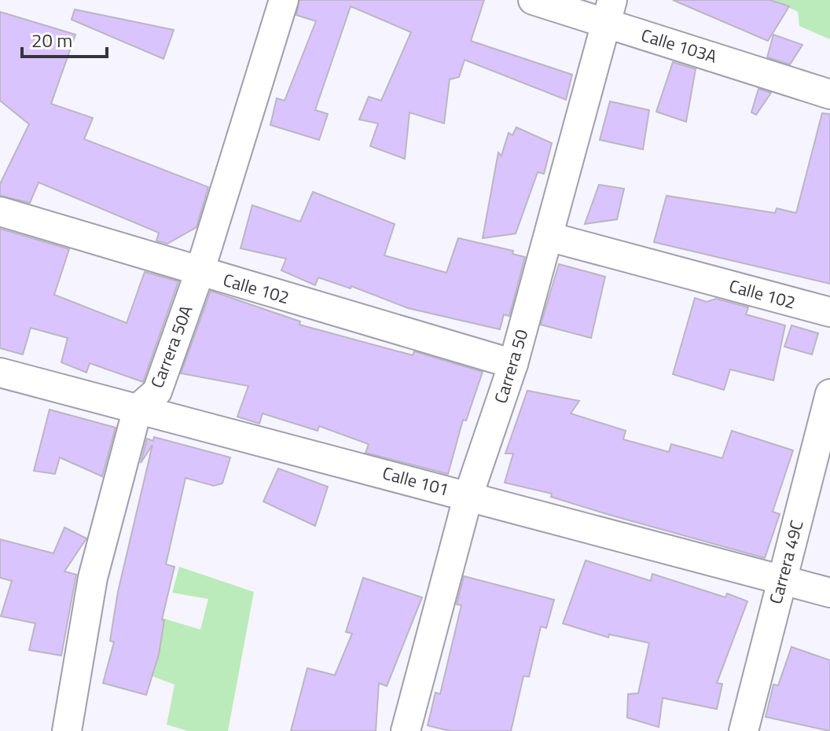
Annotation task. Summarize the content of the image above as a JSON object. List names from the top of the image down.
{
  "streets": {
    "street": [
      "Calle 103A",
      "Calle 102",
      "Carrera 50A",
      "Carrera 50",
      "Calle 101",
      "Carrera 49C"
    ]
  },
  "crossings": [
    ["Calle 103A", "Carrera 50"],
    ["Calle 102", "Carrera 50A"],
    ["Calle 102", "Carrera 50"],
    ["Carrera 50A", "Calle 101"],
    ["Carrera 50", "Calle 101"],
    ["Calle 101", "Carrera 49C"]
  ],
  "scale_bar": "20 m"
}
